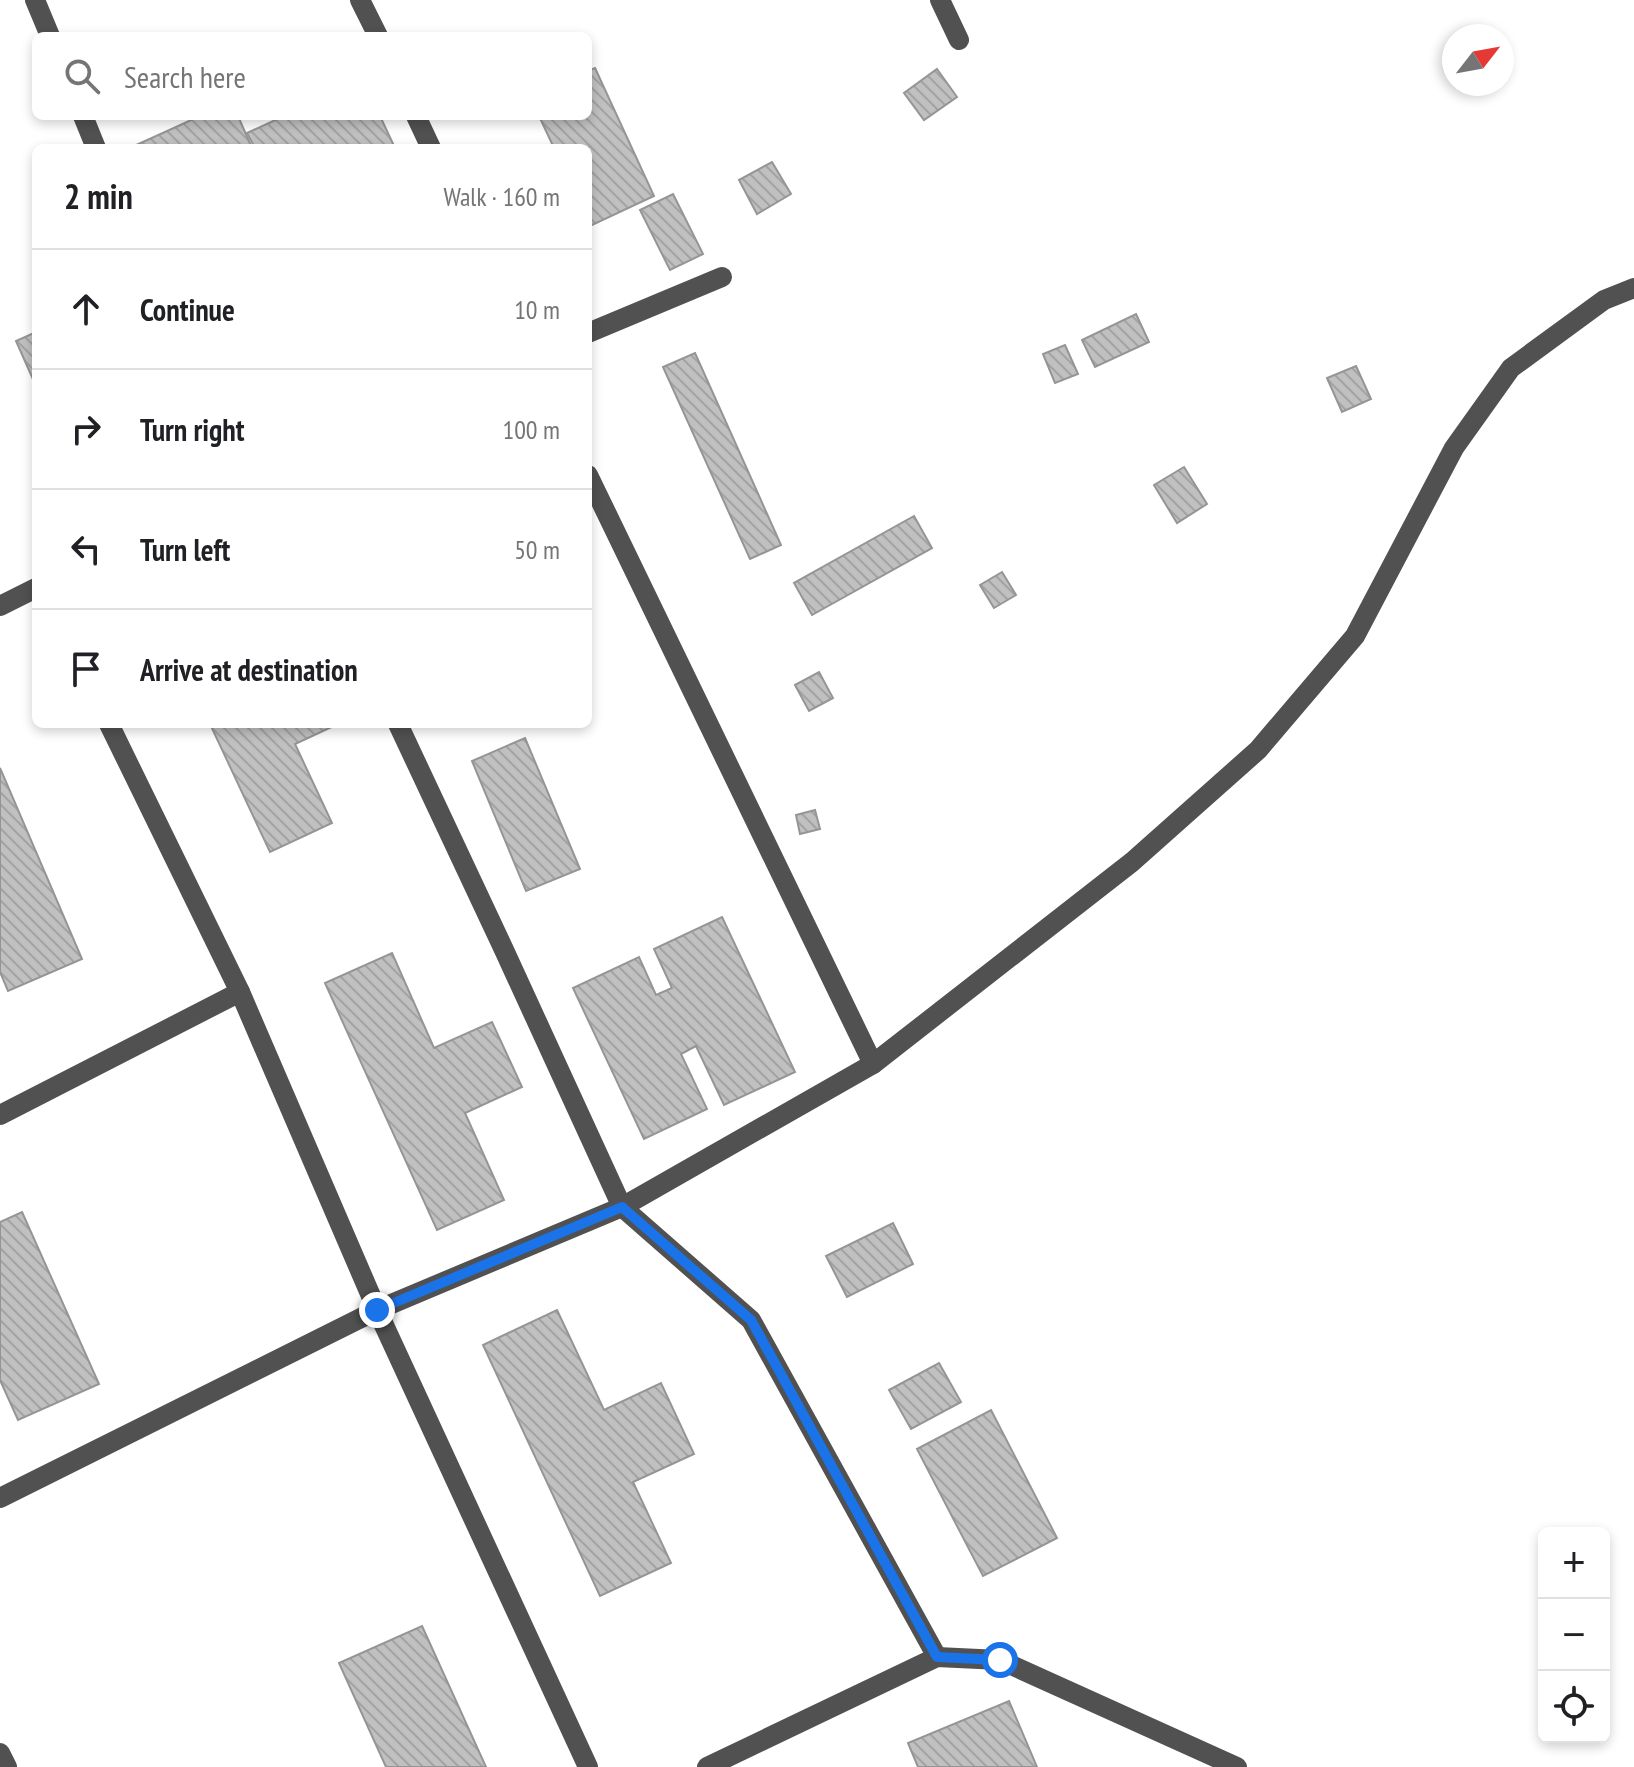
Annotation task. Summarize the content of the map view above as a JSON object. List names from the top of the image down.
{
  "north": "top right",
  "page": {
    "search": "Search here",
    "heading": ["2 min", "Walk · 160 m"],
    "list": [
      ["Continue", "10 m"],
      ["Turn right", "100 m"],
      ["Turn left", "50 m"],
      "Arrive at destination"
    ],
    "map_buttons": ["+", "−"]
  }
}
